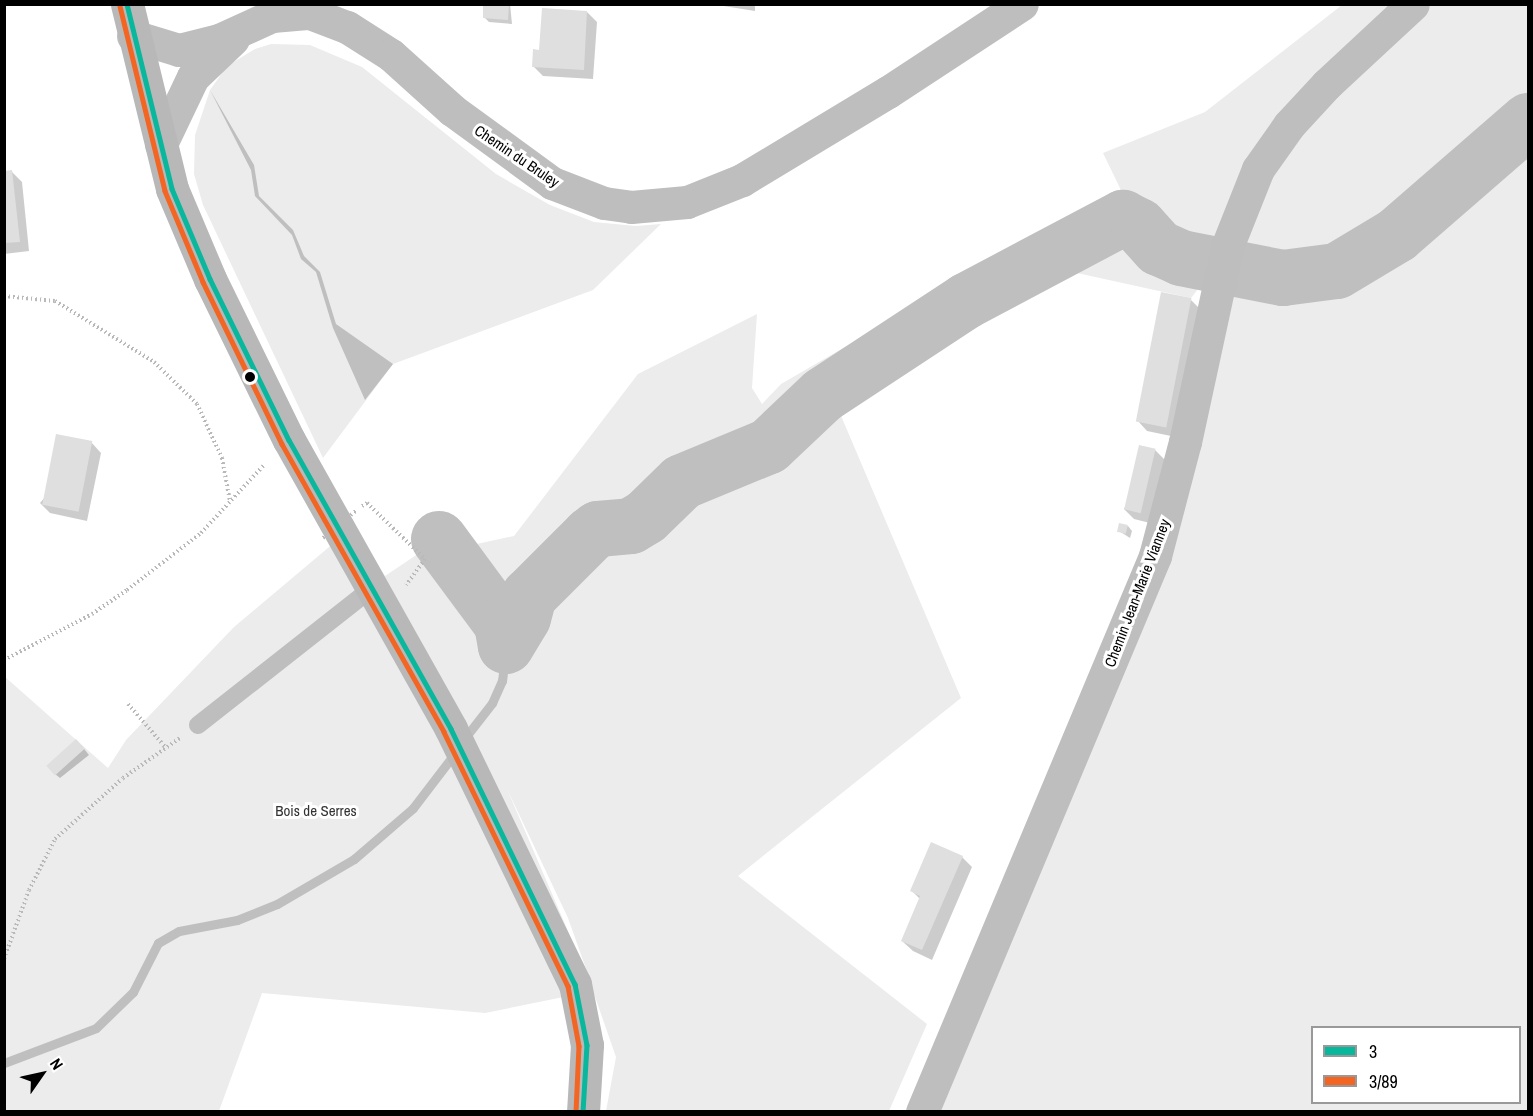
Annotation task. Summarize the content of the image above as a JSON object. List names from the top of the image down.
{
  "streets": {
    "street": ["Chemin du Bruley", "Chemin Jean-Marie Vianney"]
  },
  "parks": ["Bois de Serres"],
  "lines": ["transit line 3", "transit line 3/89"],
  "legend": ["3", "3/89"],
  "north": "top right"
}
